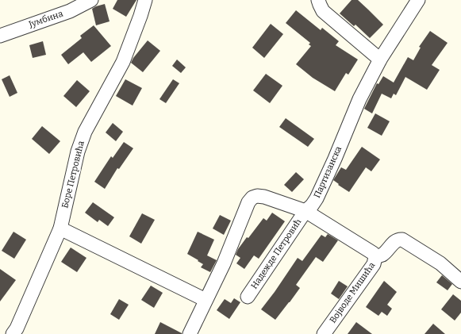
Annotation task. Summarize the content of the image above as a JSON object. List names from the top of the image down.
{
  "streets": {
    "street": [
      "Јумбина",
      "Партизанска",
      "Боре Петровића",
      "Надежде Петровић",
      "Војводе Мишића"
    ]
  },
  "crossings": [
    ["Партизанска", "Надежде Петровић"],
    ["Партизанска", "Војводе Мишића"],
    ["Надежде Петровић", "Војводе Мишића"]
  ]
}
